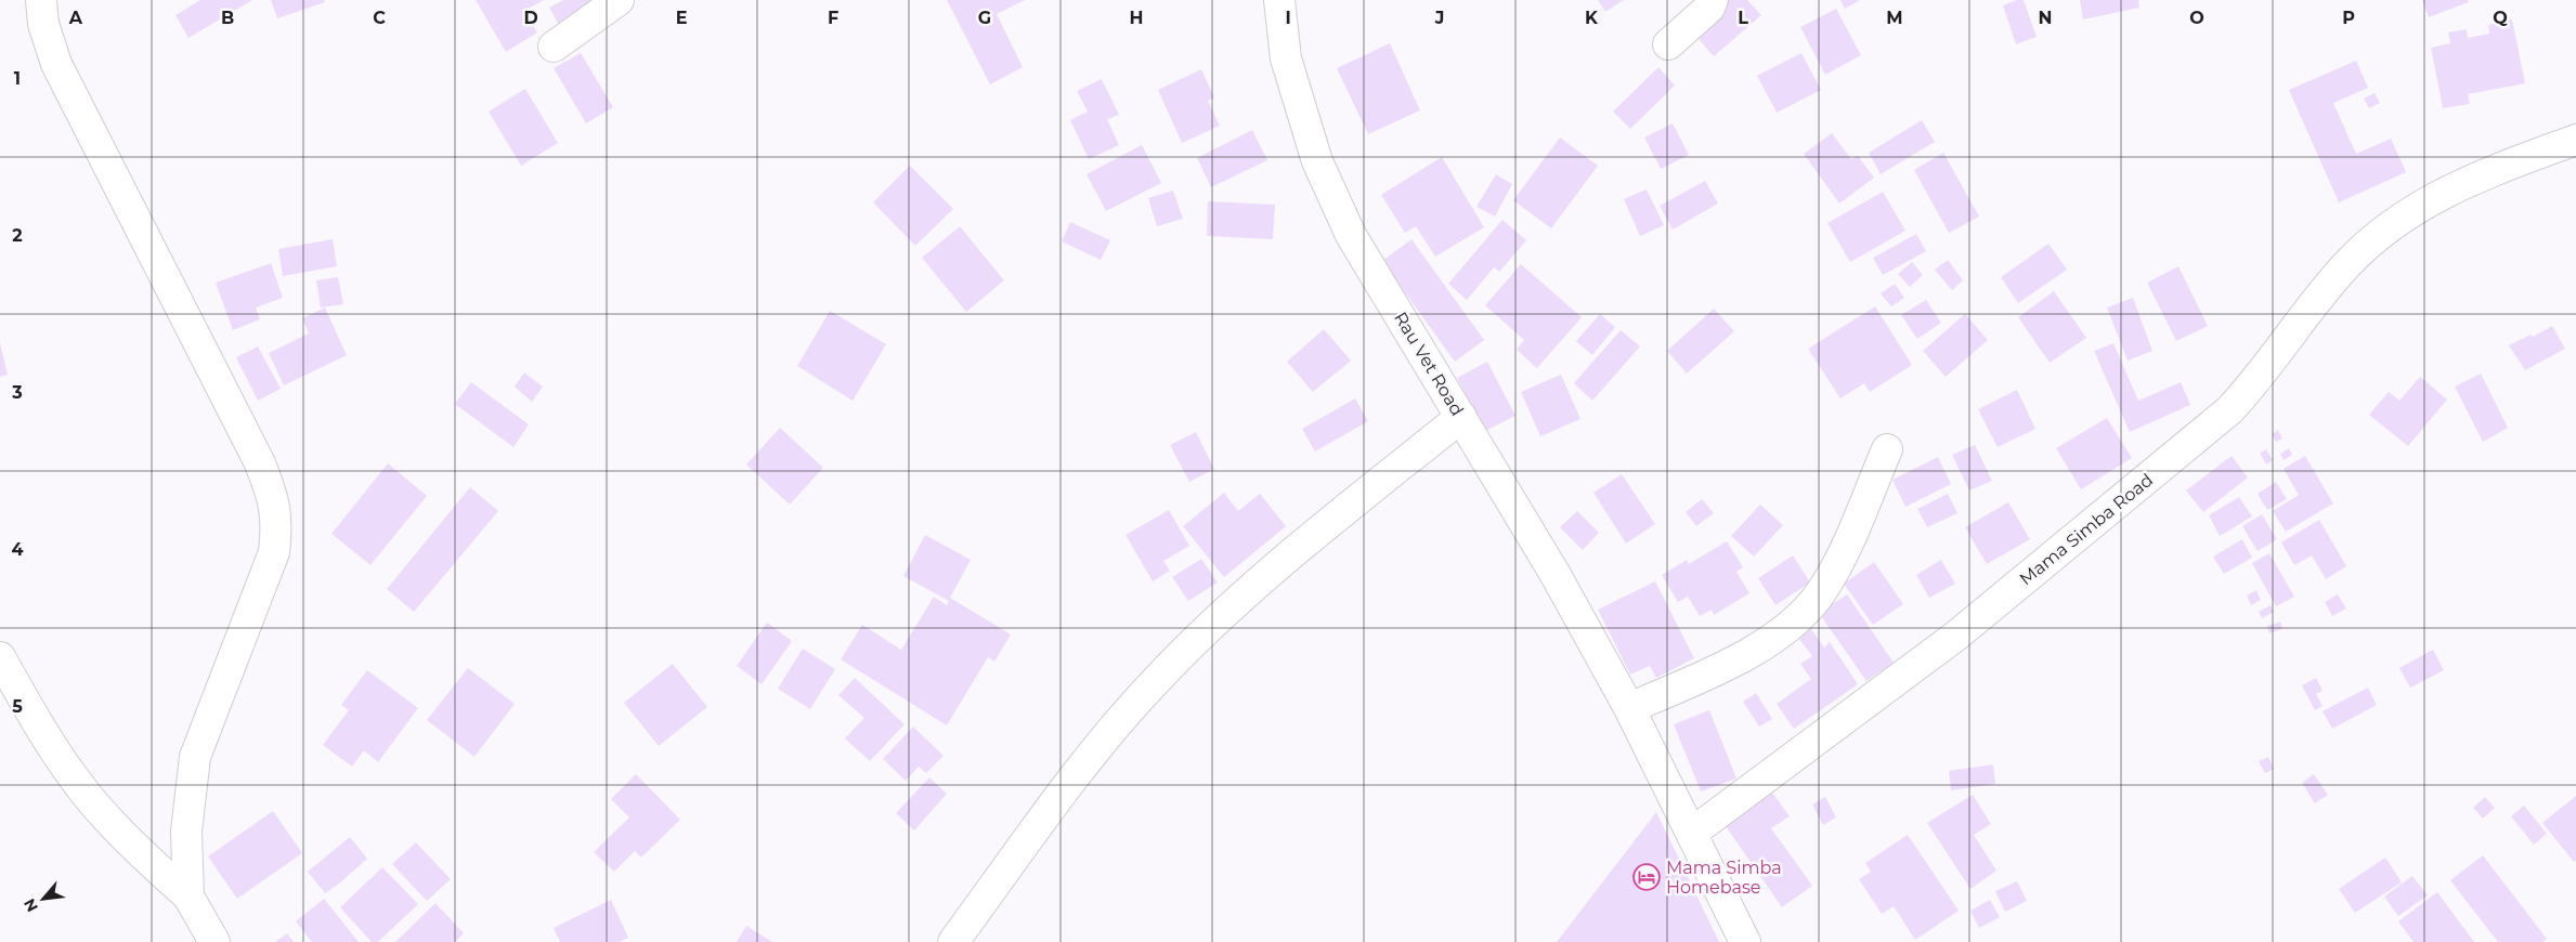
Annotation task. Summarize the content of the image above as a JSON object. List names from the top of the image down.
{
  "streets": {
    "street": ["Rau Vet Road", "Mama Simba Road"]
  },
  "places": {
    "hotel": ["Mama Simba Homebase"]
  },
  "north": "bottom left",
  "grid": {
    "columns": [
      "A",
      "B",
      "C",
      "D",
      "E",
      "F",
      "G",
      "H",
      "I",
      "J",
      "K",
      "L",
      "M",
      "N",
      "O",
      "P",
      "Q"
    ],
    "rows": [
      "1",
      "2",
      "3",
      "4",
      "5"
    ]
  }
}
